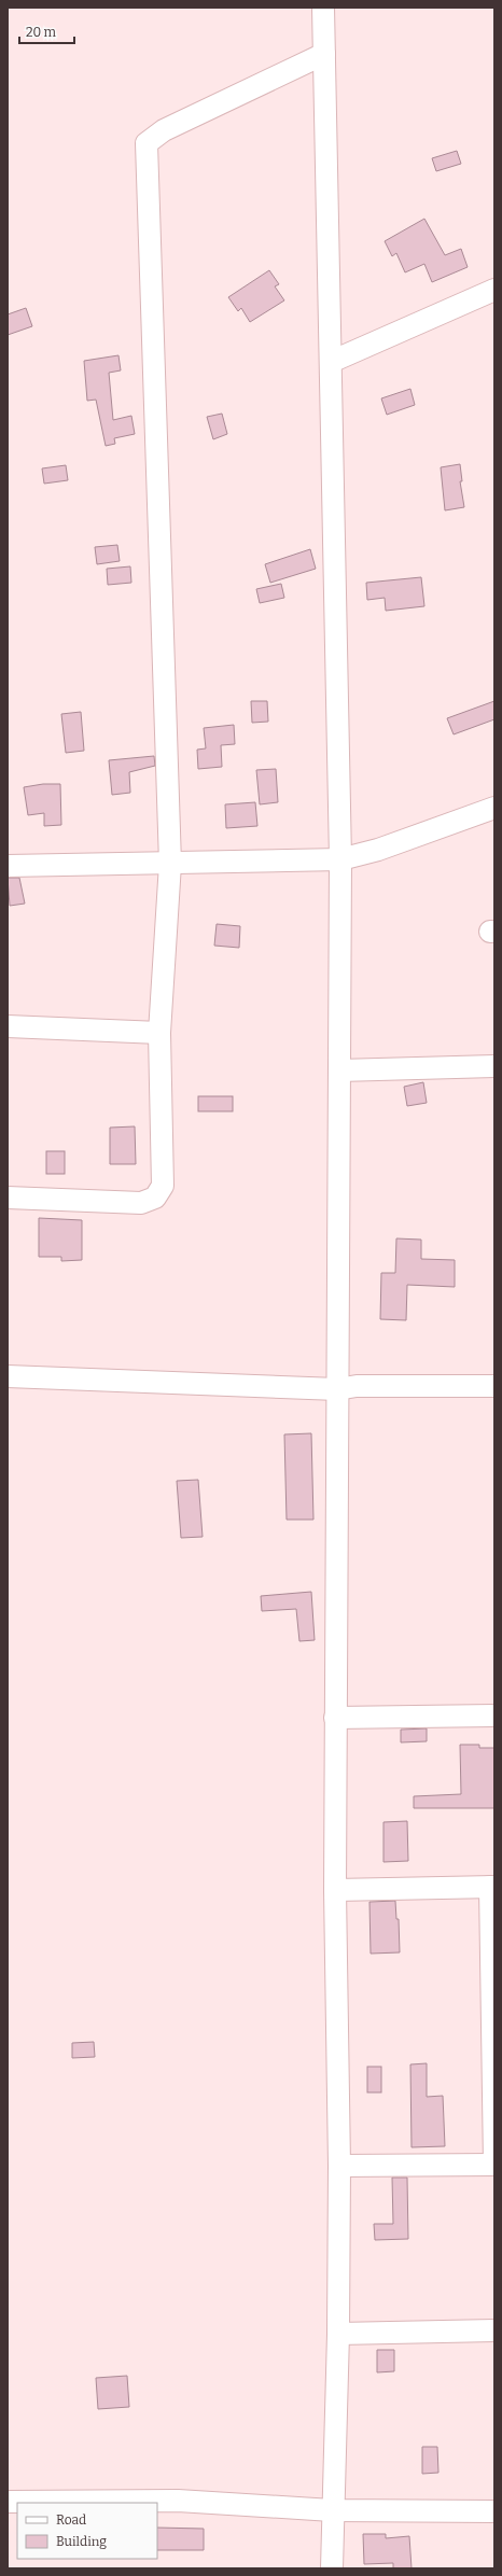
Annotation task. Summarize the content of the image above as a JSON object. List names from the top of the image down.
{
  "legend": ["Road", "Building"],
  "scale_bar": "20 m"
}
